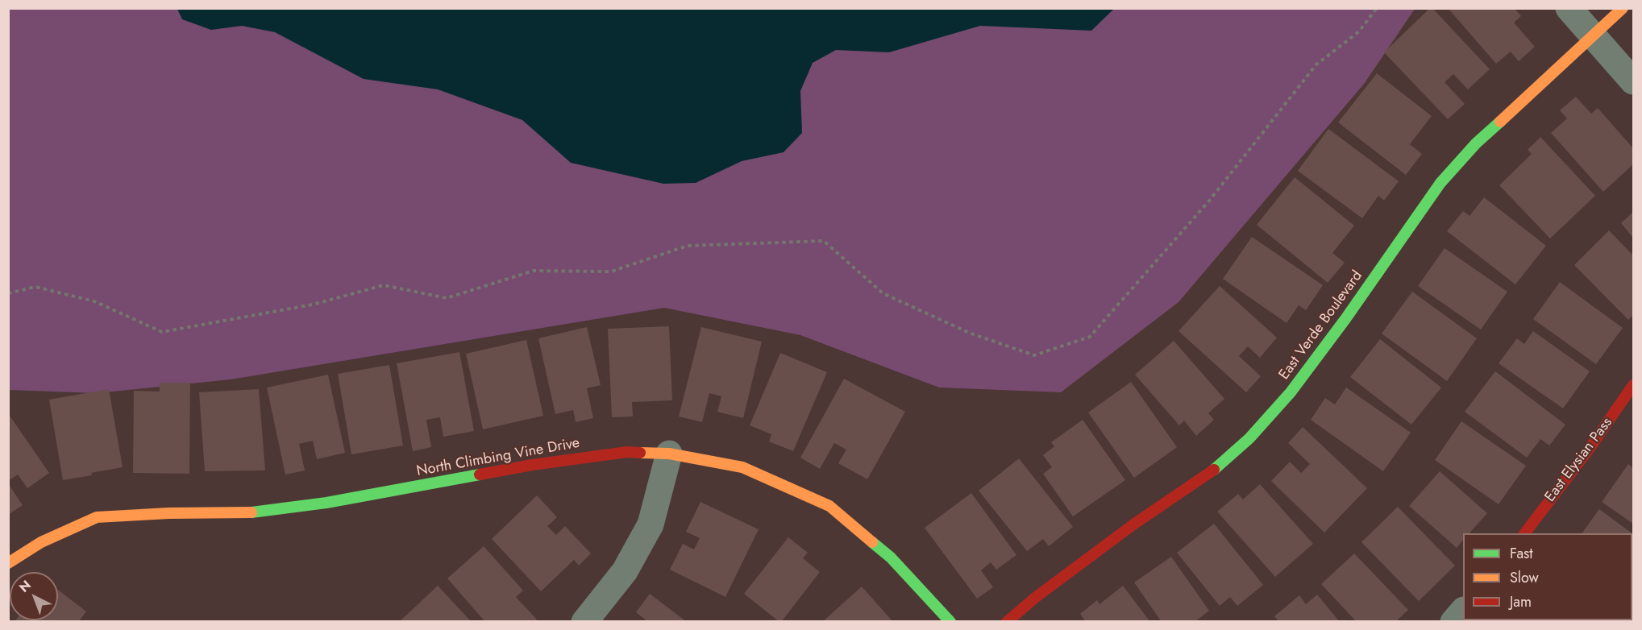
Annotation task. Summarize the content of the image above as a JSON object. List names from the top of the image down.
{
  "streets": {
    "street": ["East Verde Boulevard", "North Climbing Vine Drive", "East Elysian Pass"]
  },
  "legend": ["Fast", "Slow", "Jam"],
  "north": "top left"
}
